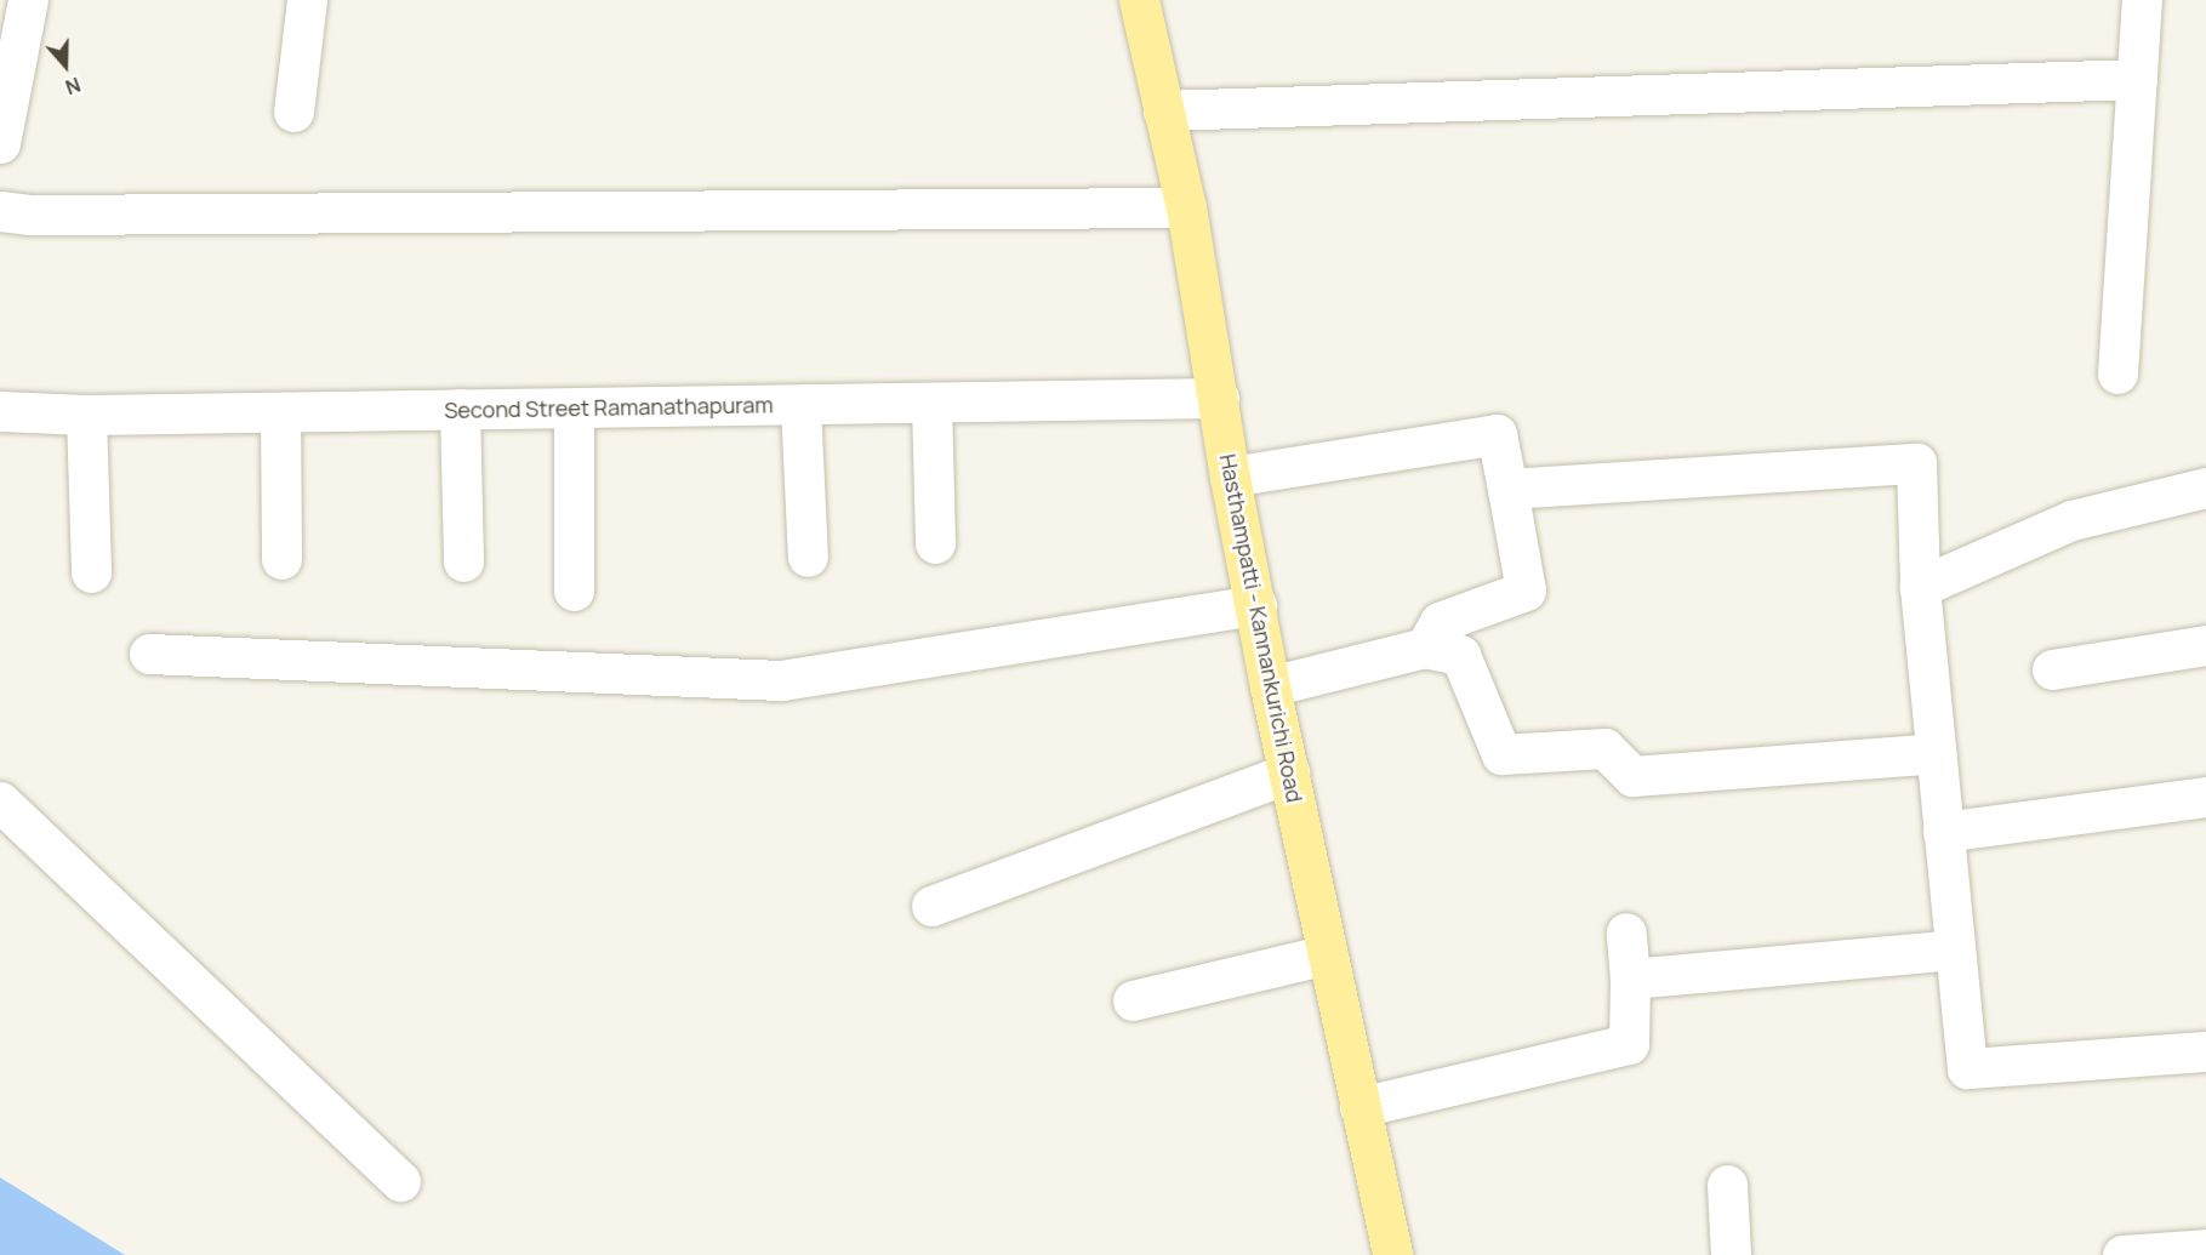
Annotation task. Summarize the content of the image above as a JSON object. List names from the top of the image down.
{
  "streets": {
    "main road": ["Hasthampatti - Kannankurichi Road"],
    "street": ["Second Street Ramanathapuram"]
  },
  "crossings": [
    ["Second Street Ramanathapuram", "Hasthampatti - Kannankurichi Road"]
  ],
  "north": "bottom"
}
